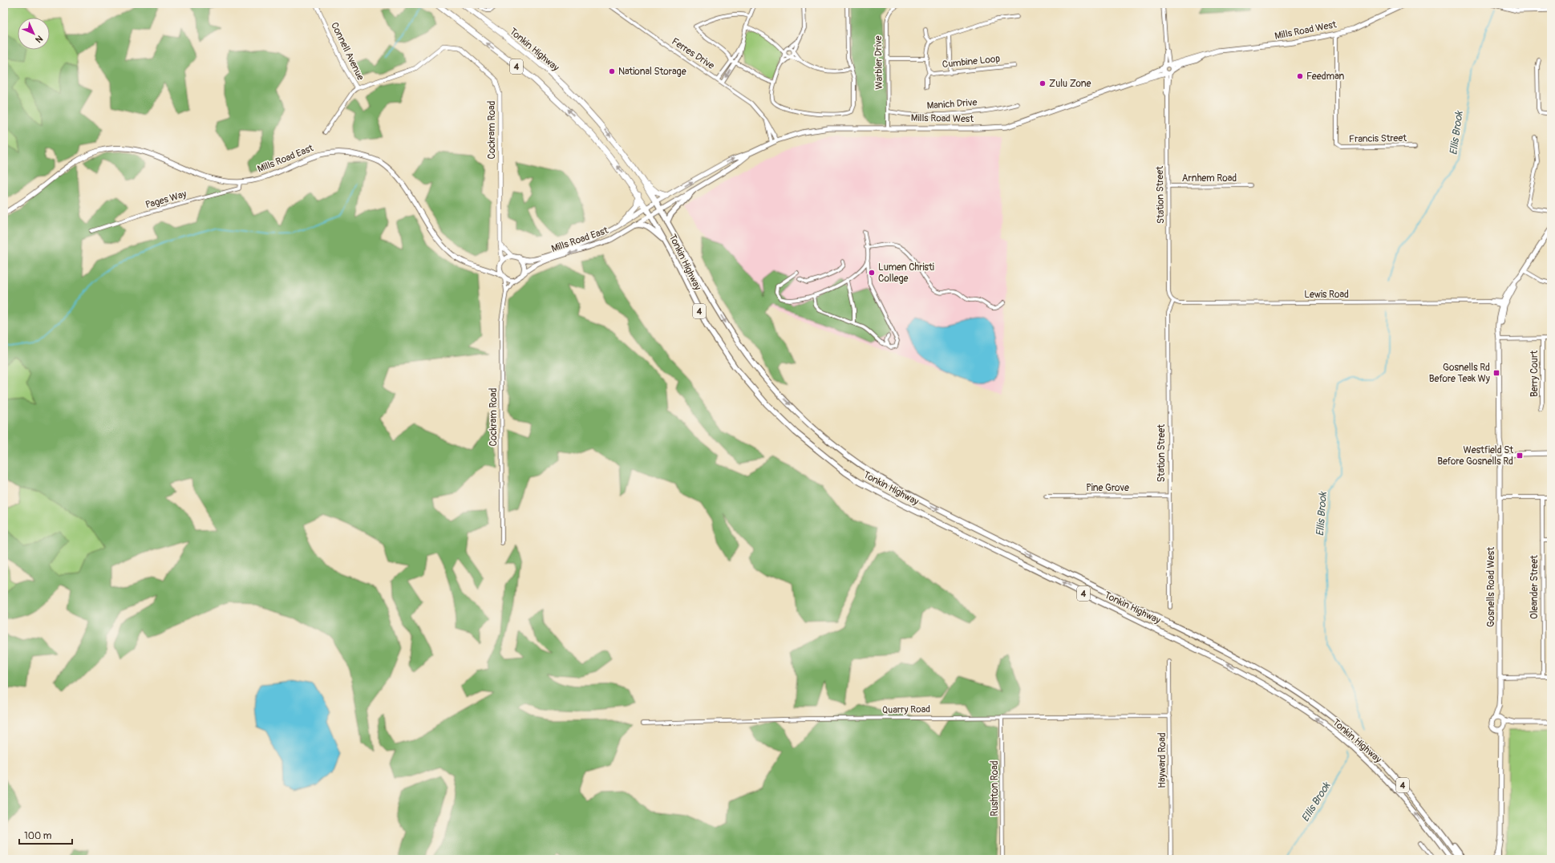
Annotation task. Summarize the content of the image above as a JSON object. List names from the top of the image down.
{
  "streets": {
    "highway": ["Tonkin Highway", "4"],
    "main road": ["Mills Road West", "Mills Road East", "Gosnells Road West"],
    "street": [
      "Connell Avenue",
      "Ferres Drive",
      "Cumbine Loop",
      "Warbler Drive",
      "Manich Drive",
      "Cockram Road",
      "Francis Street",
      "Arnhem Road",
      "Station Street",
      "Pages Way",
      "Lewis Road",
      "Berry Court",
      "Pine Grove",
      "Oleander Street",
      "Quarry Road",
      "Hayward Road",
      "Rushton Road"
    ]
  },
  "crossings": [
    ["Mills Road West", "Tonkin Highway"],
    ["Mills Road West", "Ferres Drive"],
    ["Mills Road West", "Warbler Drive"],
    ["Mills Road West", "Francis Street"],
    ["Mills Road West", "Mills Road East"],
    ["Mills Road West", "Station Street"],
    ["Tonkin Highway", "Mills Road East"],
    ["Connell Avenue", "Cockram Road"],
    ["Warbler Drive", "Manich Drive"],
    ["Cockram Road", "Mills Road East"],
    ["Mills Road East", "Pages Way"],
    ["Arnhem Road", "Station Street"],
    ["Station Street", "Lewis Road"],
    ["Station Street", "Pine Grove"],
    ["Lewis Road", "Gosnells Road West"],
    ["Quarry Road", "Hayward Road"],
    ["Quarry Road", "Rushton Road"]
  ],
  "water": ["Ellis Brook"],
  "places": {
    "other": [
      "National Storage",
      "Feedman",
      "Zulu Zone",
      "Lumen Christi College"
    ],
    "transit": ["Gosnells Rd Before Teak Wy", "Westfield St Before Gosnells Rd"]
  },
  "scale_bar": "100 m",
  "north": "bottom right"
}
